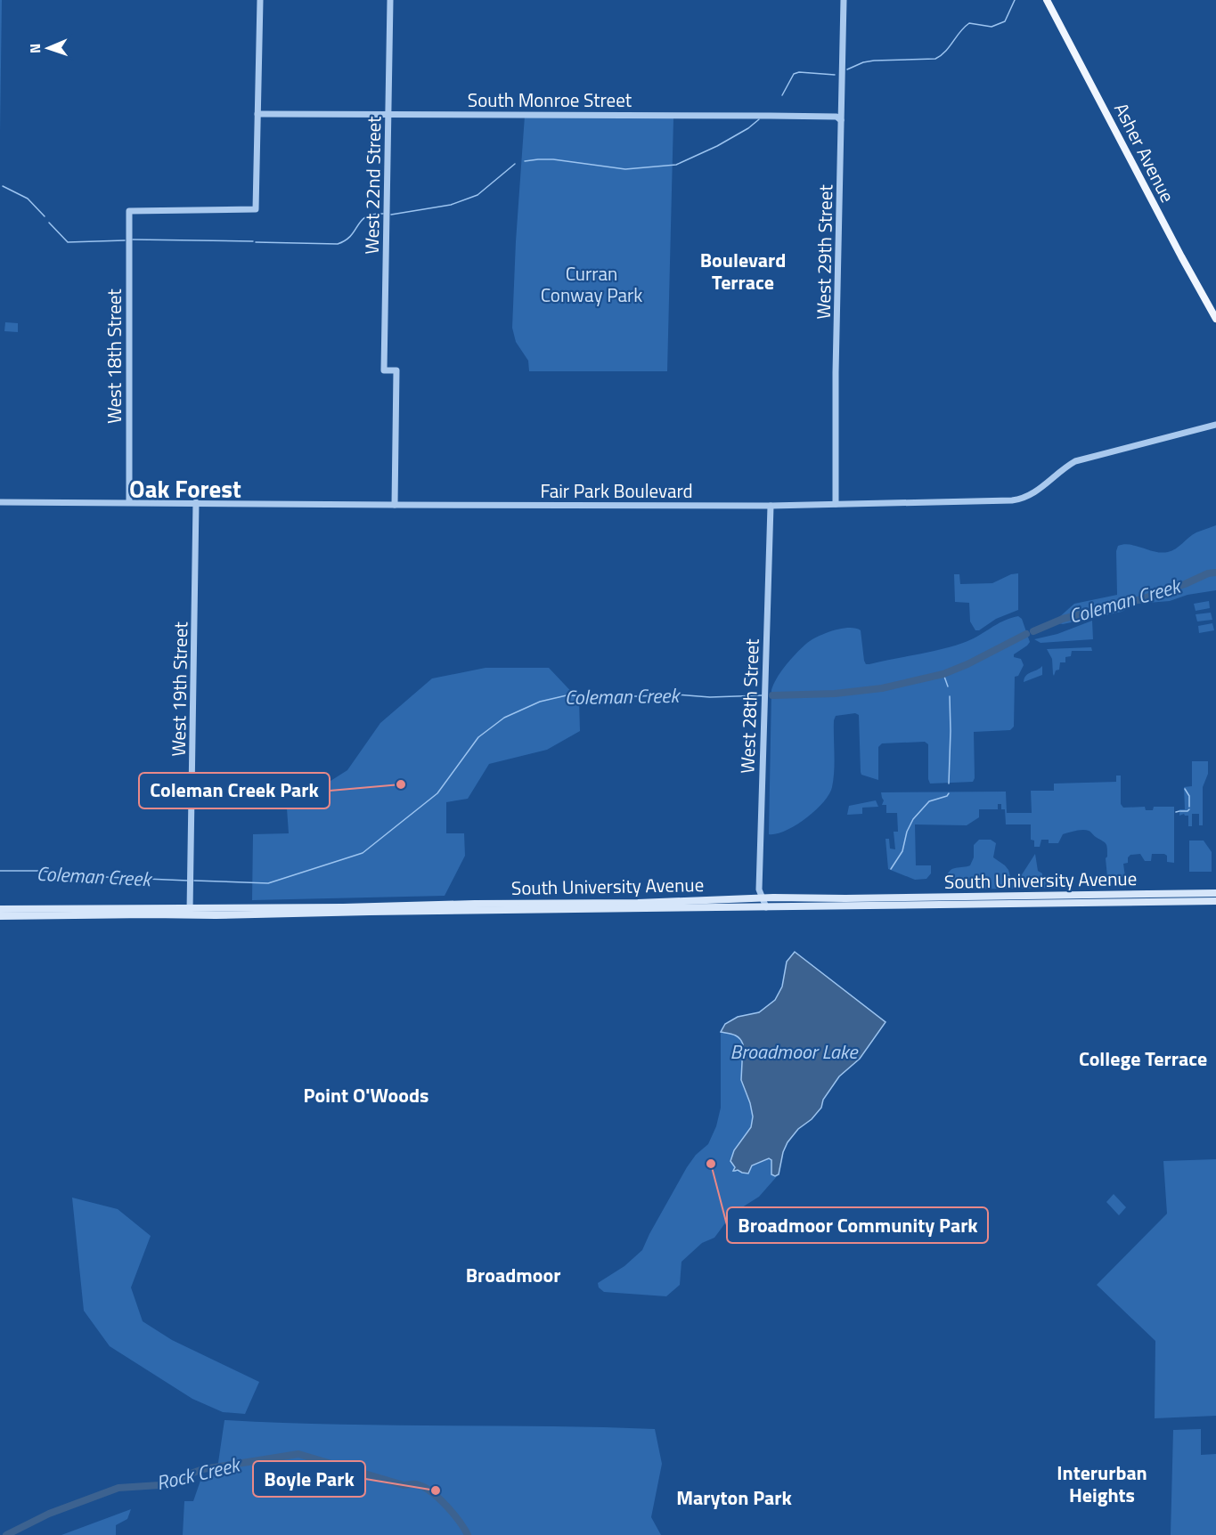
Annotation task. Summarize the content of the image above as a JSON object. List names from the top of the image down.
{
  "streets": {
    "main road": ["Asher Avenue", "South University Avenue"],
    "street": [
      "South Monroe Street",
      "West 22nd Street",
      "West 29th Street",
      "West 18th Street",
      "Fair Park Boulevard",
      "West 19th Street",
      "West 28th Street"
    ]
  },
  "crossings": [
    ["South Monroe Street", "West 22nd Street"],
    ["South Monroe Street", "West 29th Street"],
    ["South Monroe Street", "West 18th Street"],
    ["West 22nd Street", "Fair Park Boulevard"],
    ["West 29th Street", "Fair Park Boulevard"],
    ["West 18th Street", "Fair Park Boulevard"],
    ["Fair Park Boulevard", "West 19th Street"],
    ["Fair Park Boulevard", "West 28th Street"],
    ["West 19th Street", "South University Avenue"],
    ["West 28th Street", "South University Avenue"]
  ],
  "districts": [
    "Boulevard Terrace",
    "Oak Forest",
    "College Terrace",
    "Point O'Woods",
    "Broadmoor",
    "Interurban Heights",
    "Maryton Park"
  ],
  "water": ["Coleman Creek", "Broadmoor Lake", "Rock Creek"],
  "parks": ["Curran Conway Park"],
  "places": ["Coleman Creek Park", "Broadmoor Community Park", "Boyle Park"],
  "north": "left"
}
